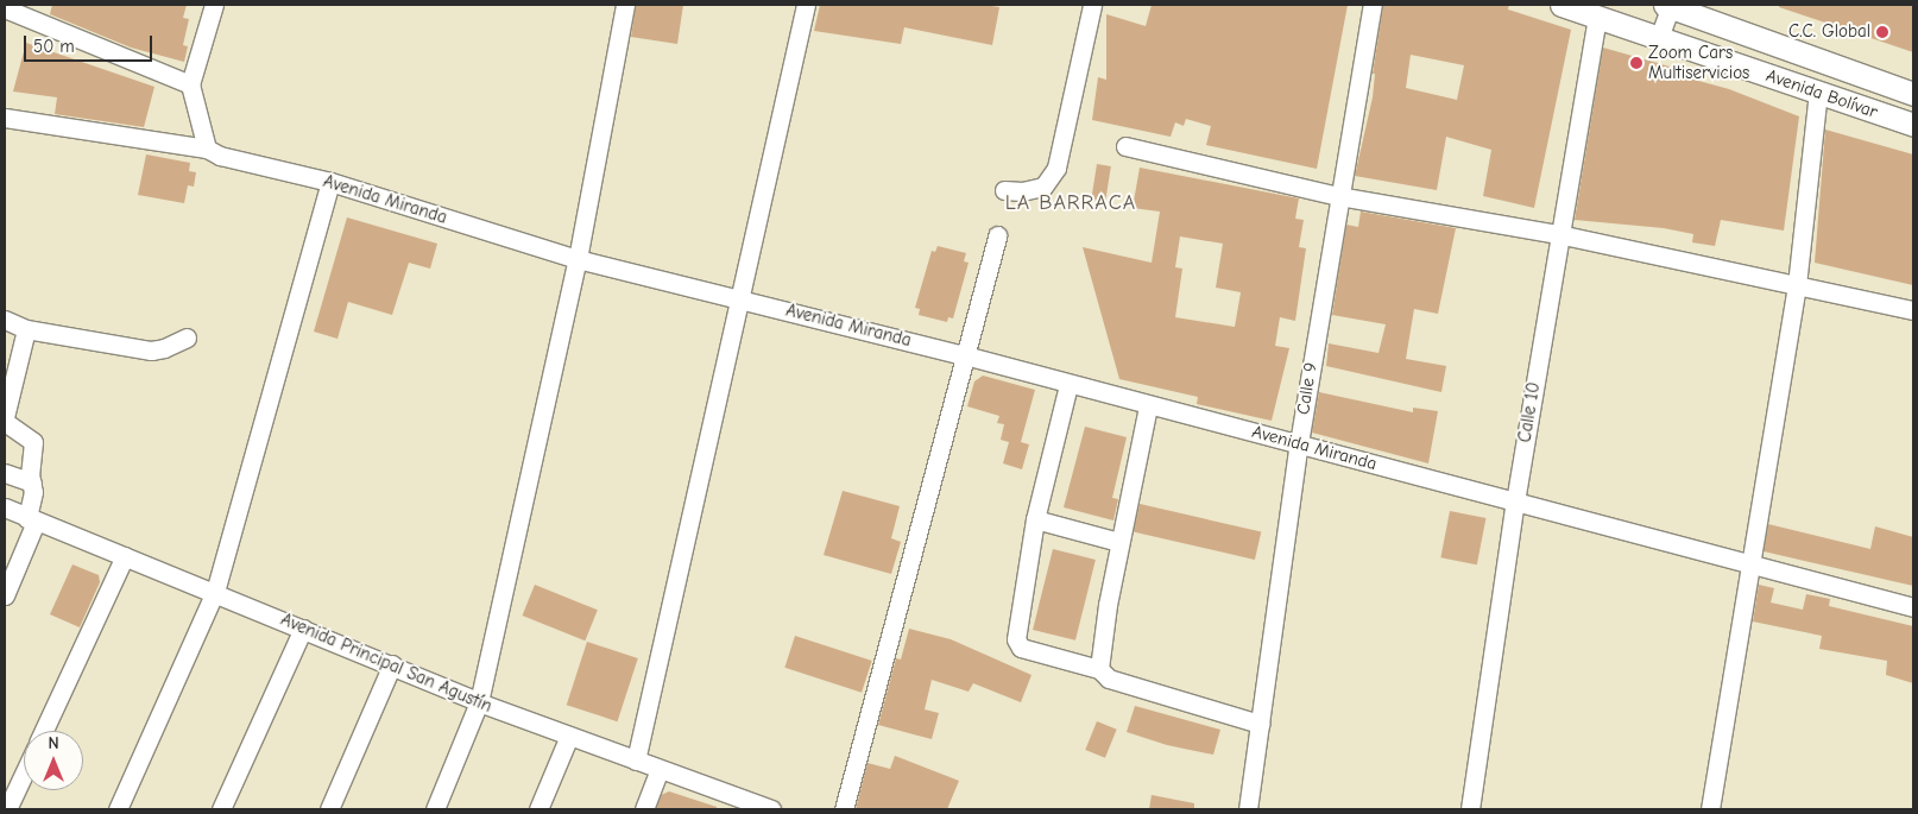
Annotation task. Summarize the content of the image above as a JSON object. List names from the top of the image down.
{
  "streets": {
    "main road": ["Avenida Bolívar"],
    "street": [
      "Avenida Miranda",
      "Calle 9",
      "Calle 10",
      "Avenida Principal San Agustín"
    ]
  },
  "crossings": [
    ["Avenida Bolívar", "Calle 10"],
    ["Avenida Miranda", "Calle 9"],
    ["Avenida Miranda", "Calle 10"]
  ],
  "districts": ["LA BARRACA"],
  "places": ["C.C. Global", "Zoom Cars Multiservicios"],
  "scale_bar": "50 m",
  "north": "top"
}
